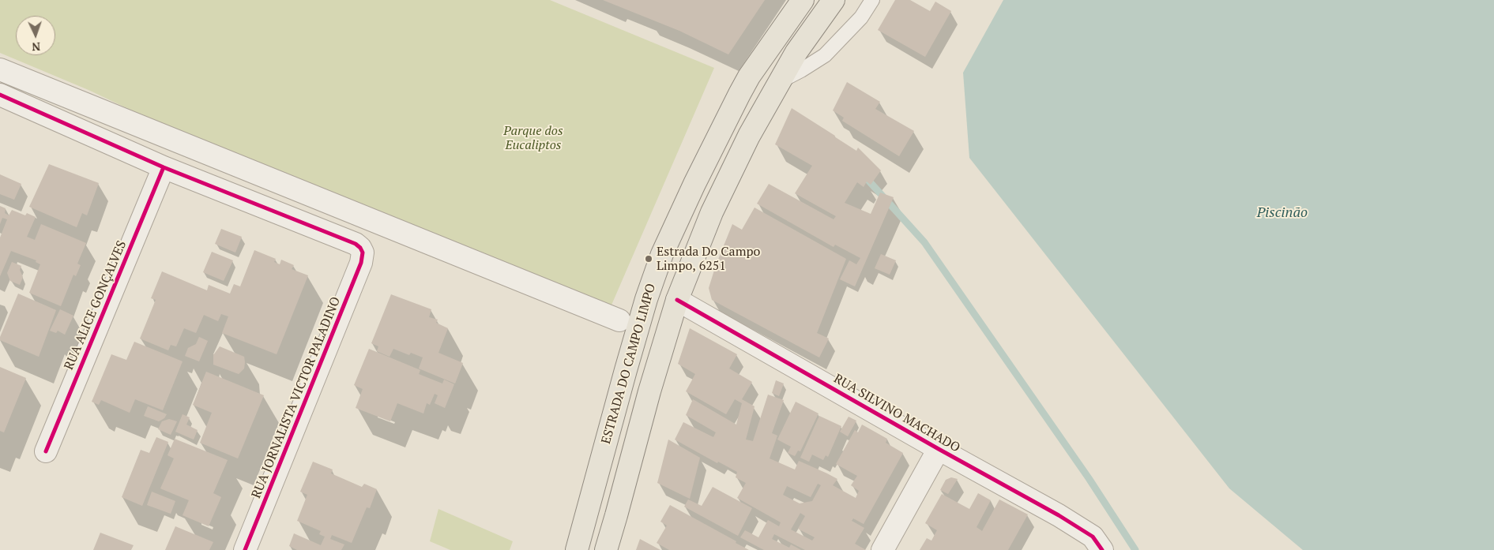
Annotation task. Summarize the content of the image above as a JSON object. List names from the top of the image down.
{
  "streets": {
    "main road": ["ESTRADA DO CAMPO LIMPO"],
    "street": ["RUA ALICE GONÇALVES", "RUA JORNALISTA VICTOR PALADINO", "RUA SILVINO MACHADO"]
  },
  "crossings": [
    ["RUA ALICE GONÇALVES", "RUA JORNALISTA VICTOR PALADINO"]
  ],
  "water": ["Piscinão"],
  "parks": ["Parque dos Eucaliptos"],
  "places": ["Estrada Do Campo Limpo, 6251"],
  "north": "bottom"
}
